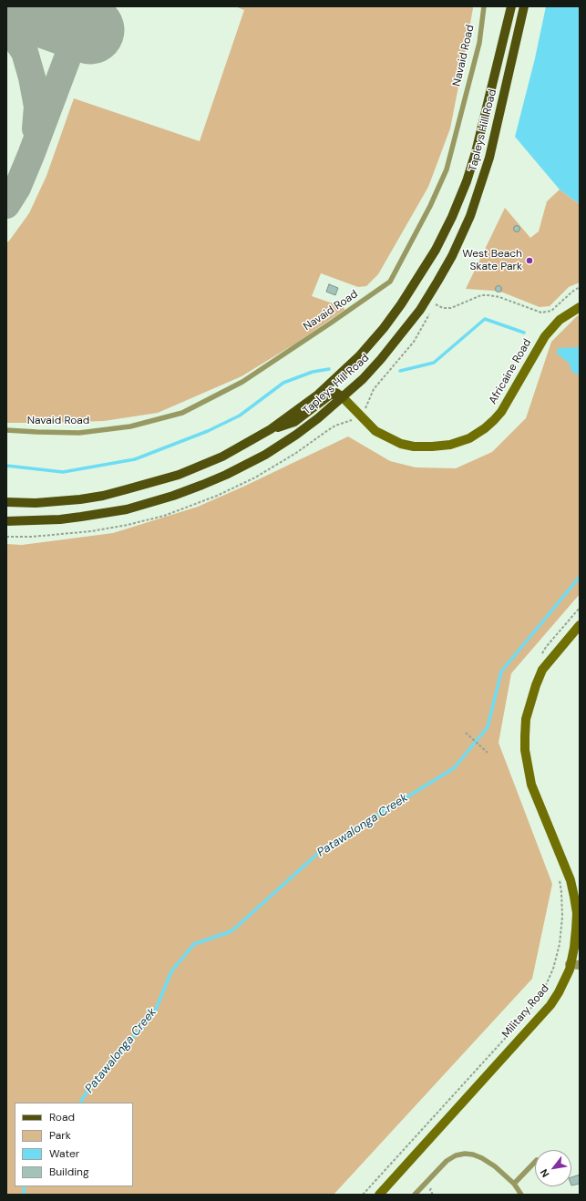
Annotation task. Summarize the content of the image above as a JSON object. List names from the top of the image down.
{
  "streets": {
    "main road": ["Tapleys Hill Road"],
    "street": ["Africaine Road", "Military Road"],
    "lane": ["Navaid Road"]
  },
  "crossings": [
    ["Tapleys Hill Road", "Africaine Road"]
  ],
  "water": ["Patawalonga Creek"],
  "places": ["West Beach Skate Park"],
  "legend": [
    "Road",
    "Park",
    "Water",
    "Building"
  ],
  "north": "bottom left"
}
